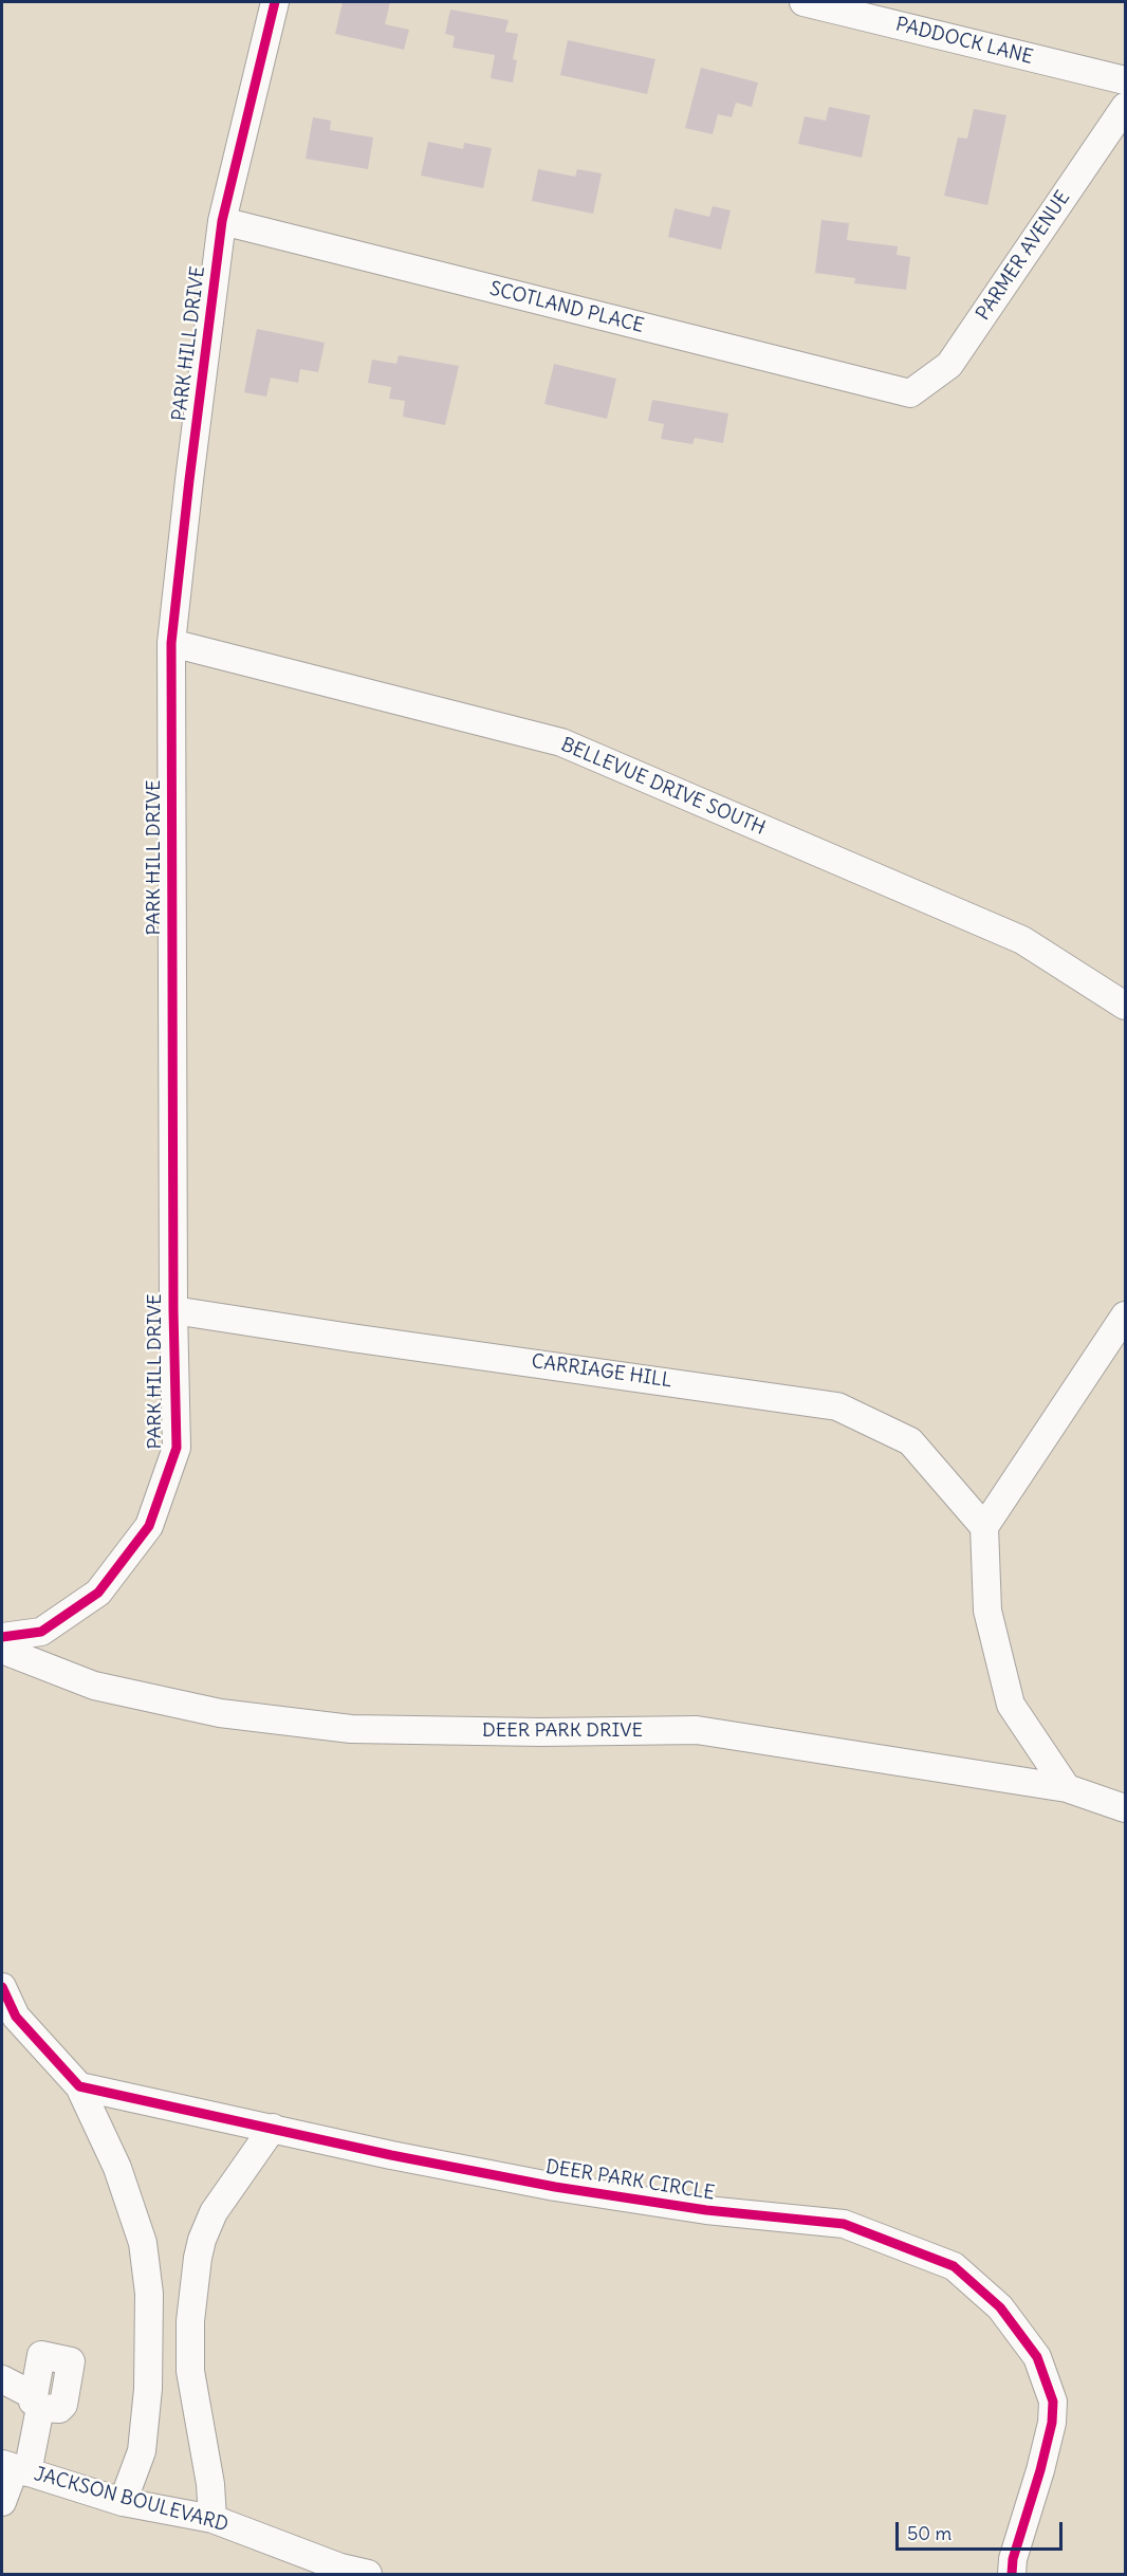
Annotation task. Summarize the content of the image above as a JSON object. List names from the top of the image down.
{
  "streets": {
    "street": [
      "PADDOCK LANE",
      "PARMER AVENUE",
      "SCOTLAND PLACE",
      "PARK HILL DRIVE",
      "BELLEVUE DRIVE SOUTH",
      "CARRIAGE HILL",
      "DEER PARK DRIVE",
      "DEER PARK CIRCLE",
      "JACKSON BOULEVARD"
    ]
  },
  "crossings": [
    ["PARMER AVENUE", "SCOTLAND PLACE"],
    ["SCOTLAND PLACE", "PARK HILL DRIVE"],
    ["PARK HILL DRIVE", "BELLEVUE DRIVE SOUTH"],
    ["PARK HILL DRIVE", "CARRIAGE HILL"]
  ],
  "scale_bar": "50 m"
}
